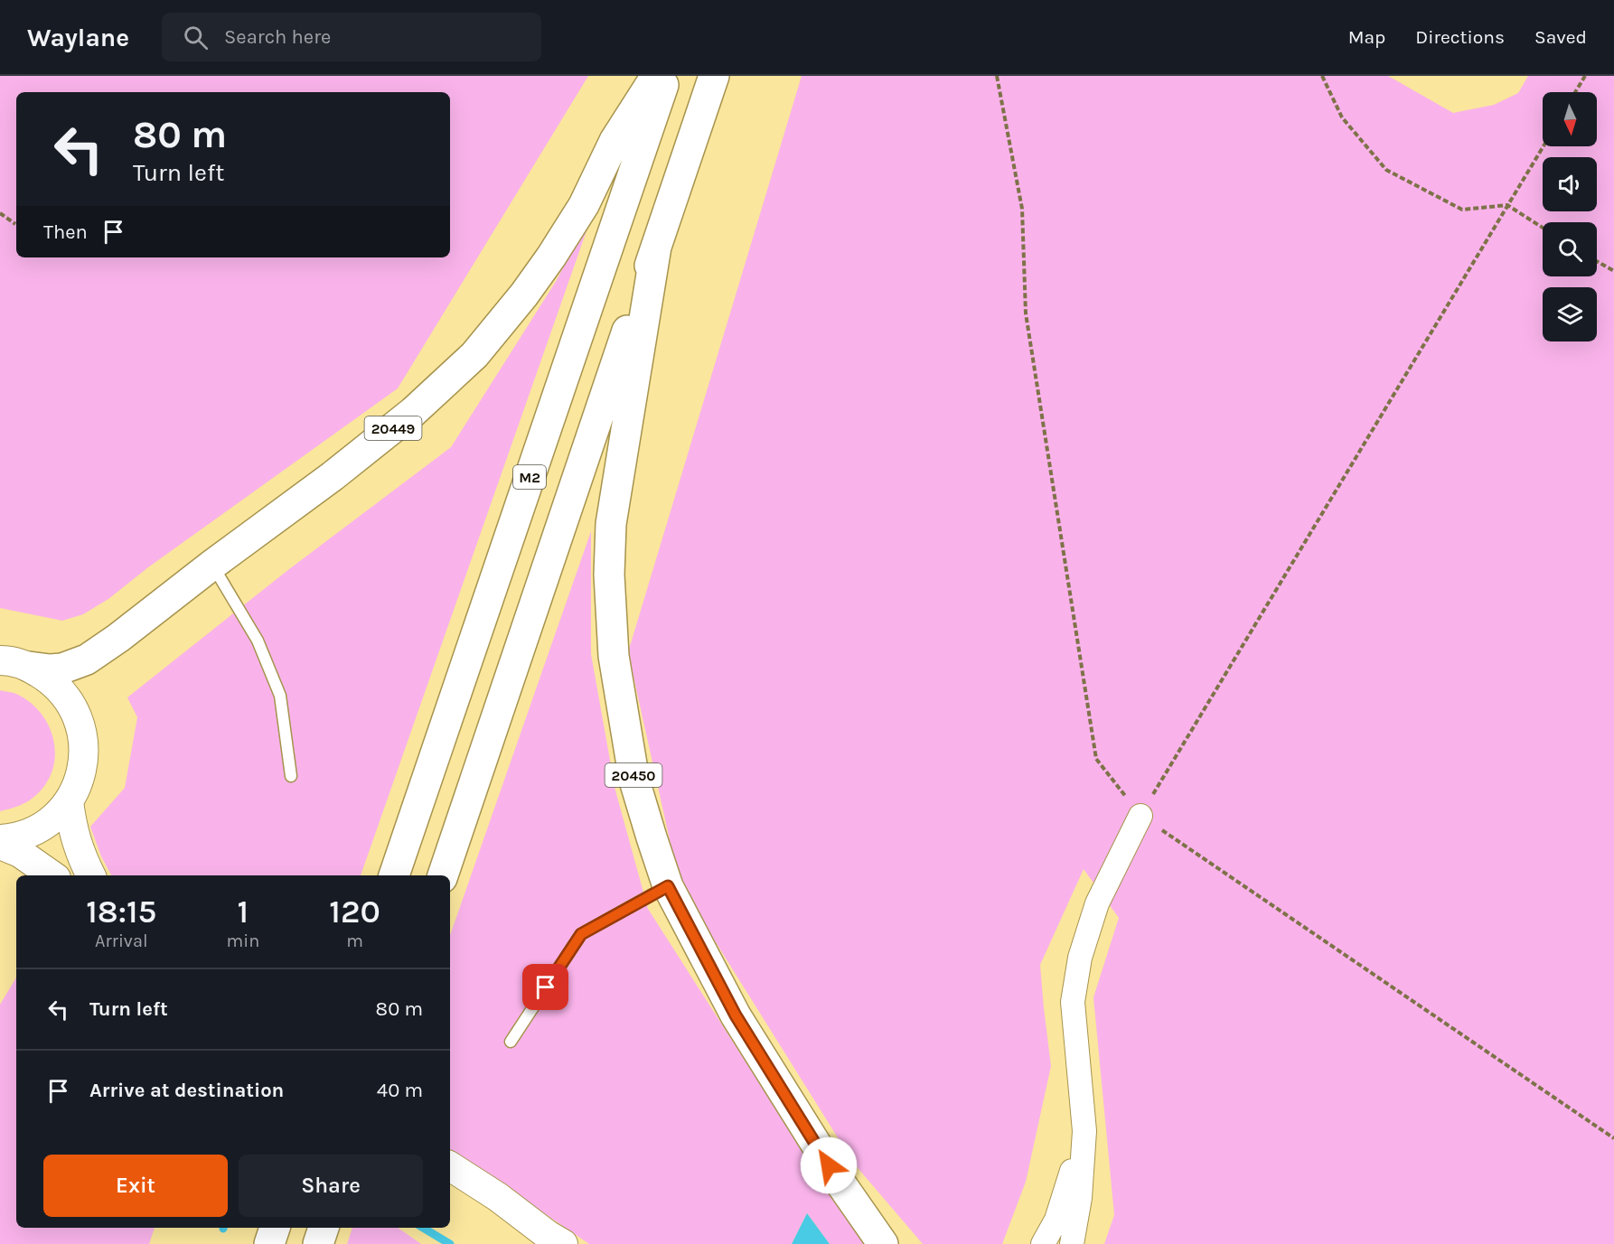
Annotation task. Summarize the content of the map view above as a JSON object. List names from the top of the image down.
{
  "streets": {
    "highway": ["20449", "M2", "20450"]
  },
  "north": "bottom",
  "page": {
    "header": "Waylane",
    "search": "Search here",
    "nav": ["Map", "Directions", "Saved"],
    "turn": ["80 m", "Turn left"],
    "then": "Then",
    "eta": [
      "18:15",
      "Arrival",
      "1",
      "min",
      "120",
      "m"
    ],
    "list": [
      {
        "name": "Turn left",
        "value": "80 m"
      },
      {
        "name": "Arrive at destination",
        "value": "40 m"
      }
    ],
    "buttons": ["Exit", "Share"]
  }
}
